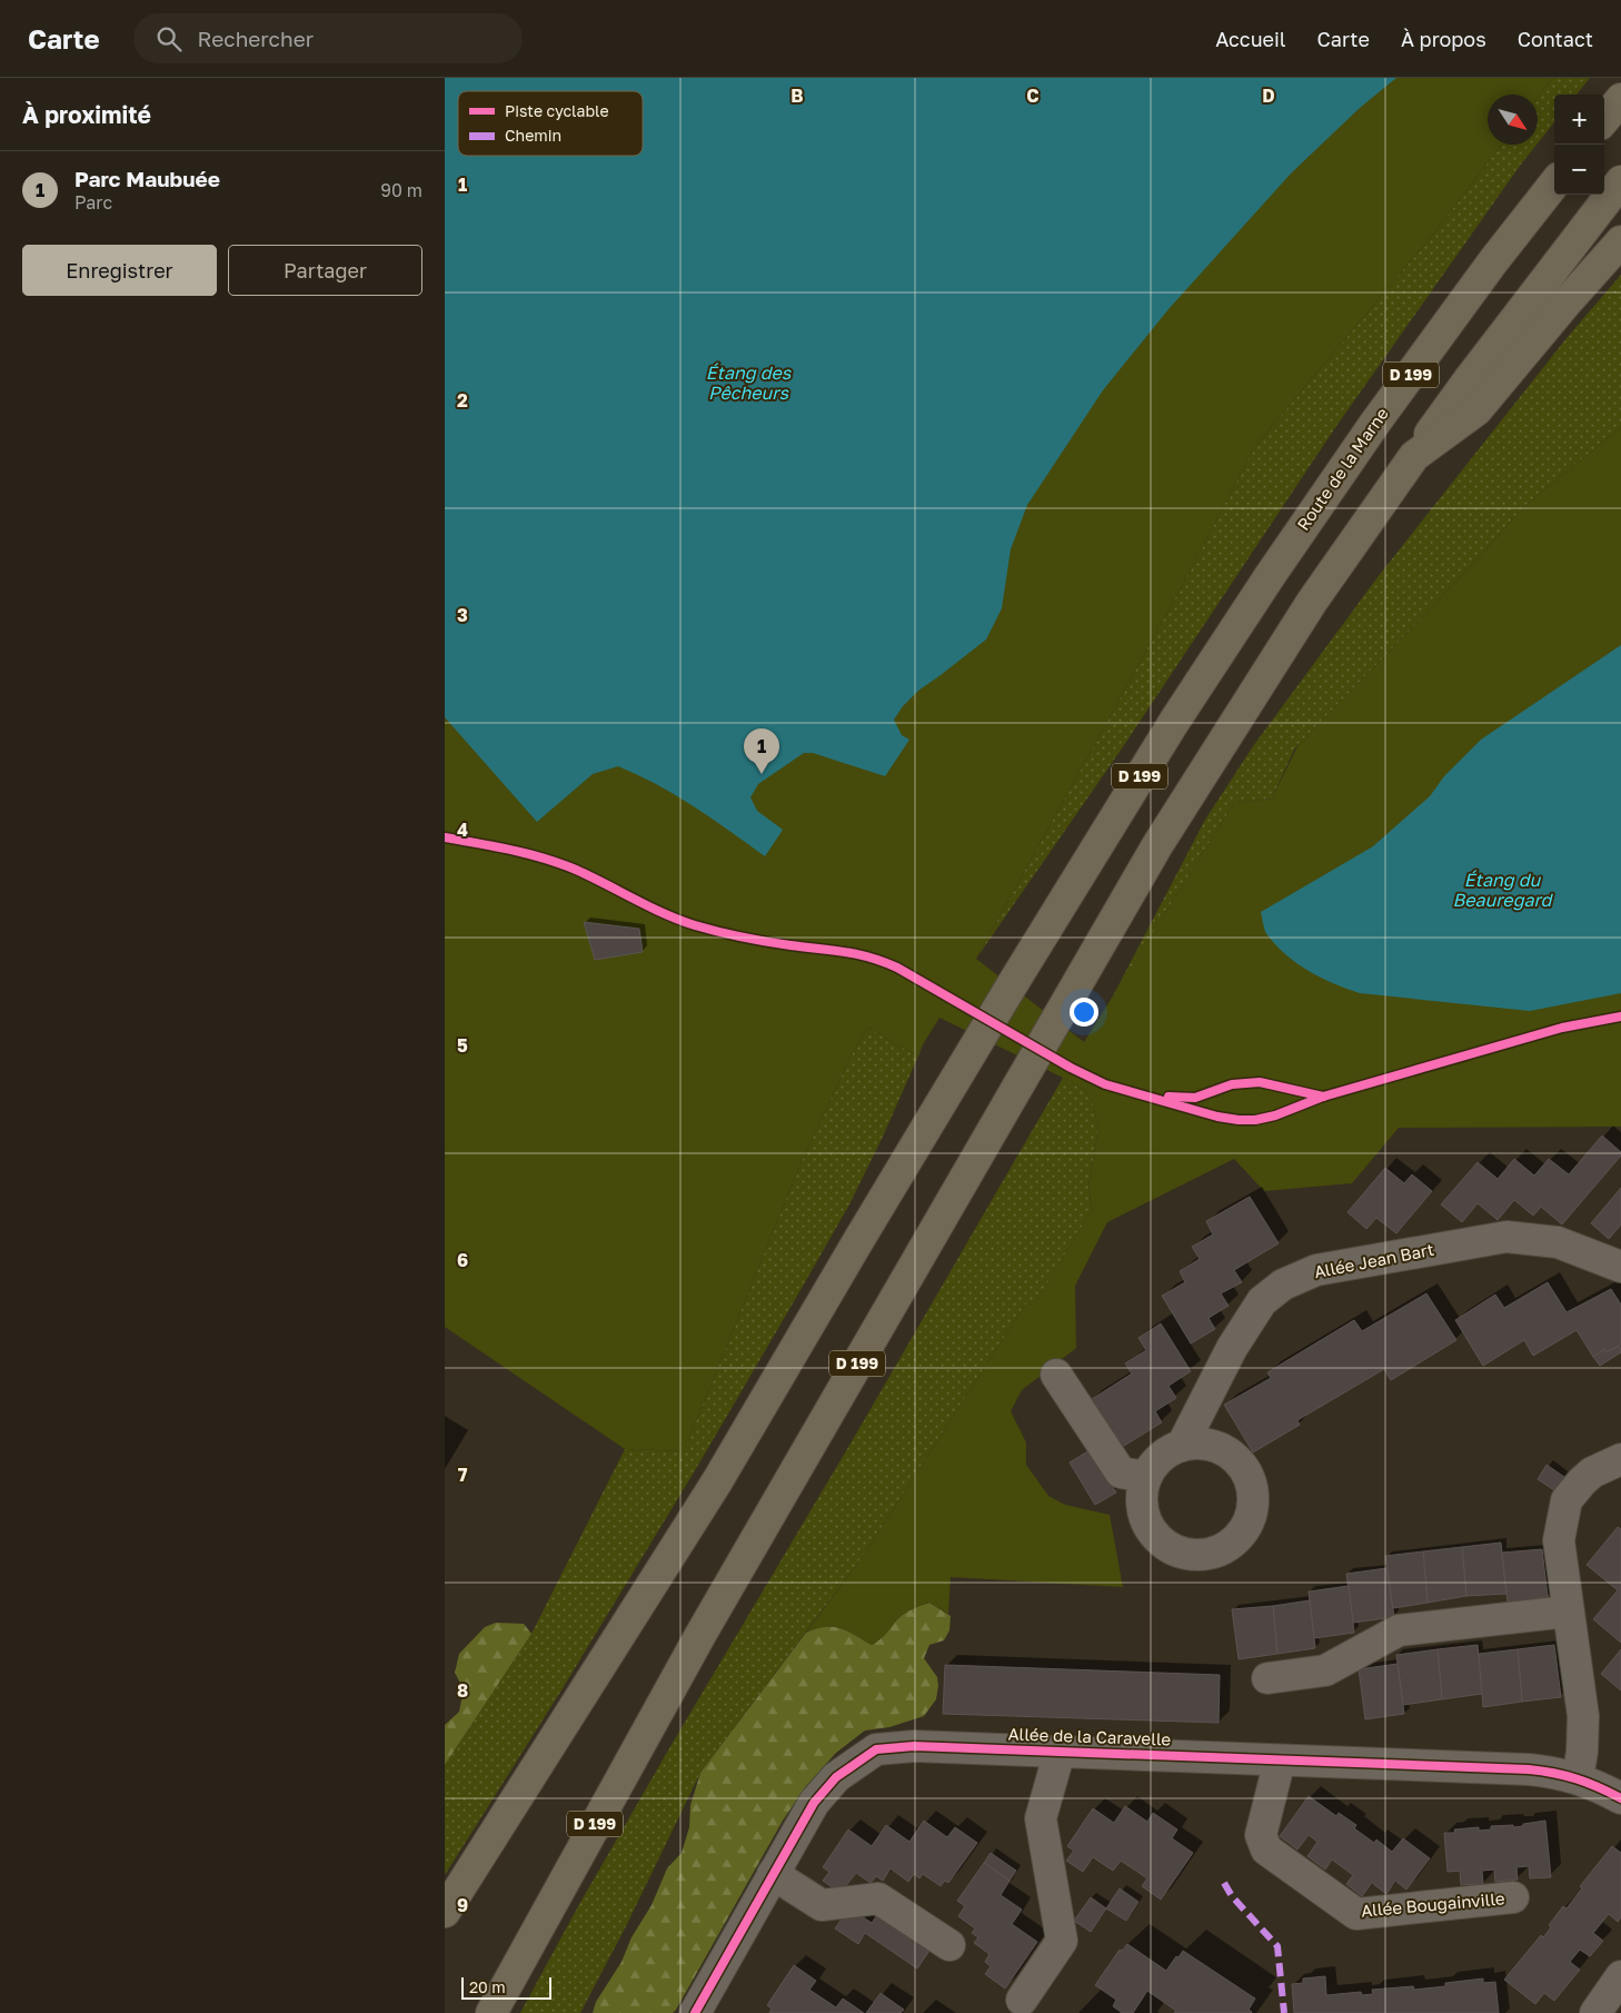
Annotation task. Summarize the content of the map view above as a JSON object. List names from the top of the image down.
{
  "streets": {
    "highway": ["D 199", "Route de la Marne"],
    "street": ["Allée Jean Bart", "Allée de la Caravelle", "Allée Bougainville"]
  },
  "crossings": [
    ["Allée de la Caravelle", "Allée Bougainville"]
  ],
  "water": ["Étang des Pêcheurs", "Étang du Beauregard"],
  "legend": ["Piste cyclable", "Chemin"],
  "scale_bar": "20 m",
  "north": "bottom right",
  "page": {
    "header": "Carte",
    "search": "Rechercher",
    "nav": [
      "Accueil",
      "Carte",
      "À propos",
      "Contact"
    ],
    "heading": "À proximité",
    "map_buttons": ["+", "−"],
    "list": [
      {
        "mark": "1",
        "name": "Parc Maubuée",
        "note": "Parc",
        "value": "90 m"
      }
    ],
    "buttons": ["Enregistrer", "Partager"],
    "pins": "1",
    "scale": "20 m"
  },
  "grid": {
    "columns": ["B", "C", "D"],
    "rows": [
      "1",
      "2",
      "3",
      "4",
      "5",
      "6",
      "7",
      "8",
      "9"
    ]
  }
}
